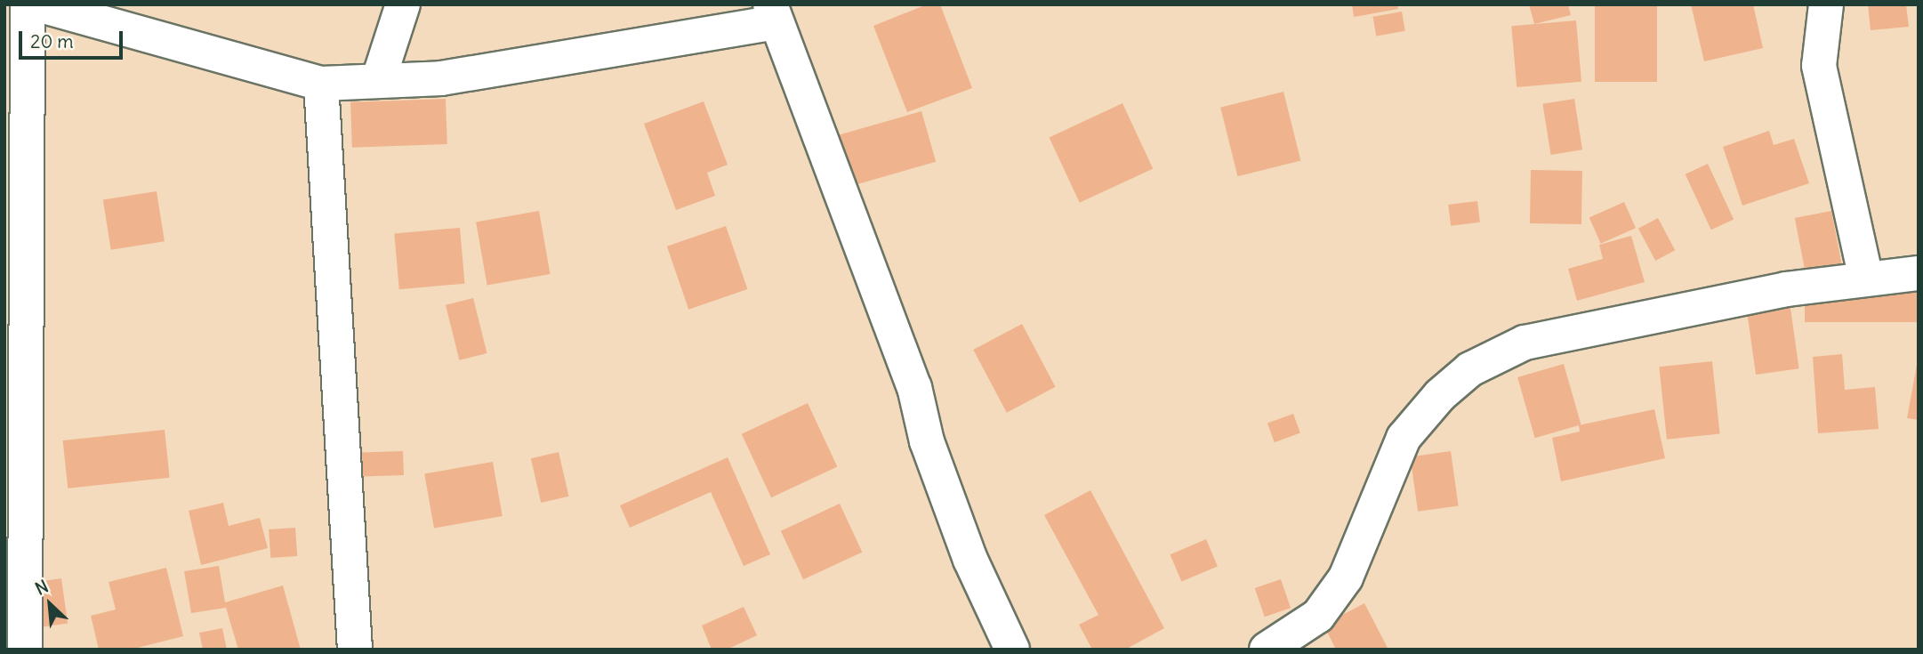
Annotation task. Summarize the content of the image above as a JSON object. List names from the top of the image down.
{
  "scale_bar": "20 m",
  "north": "top left"
}
